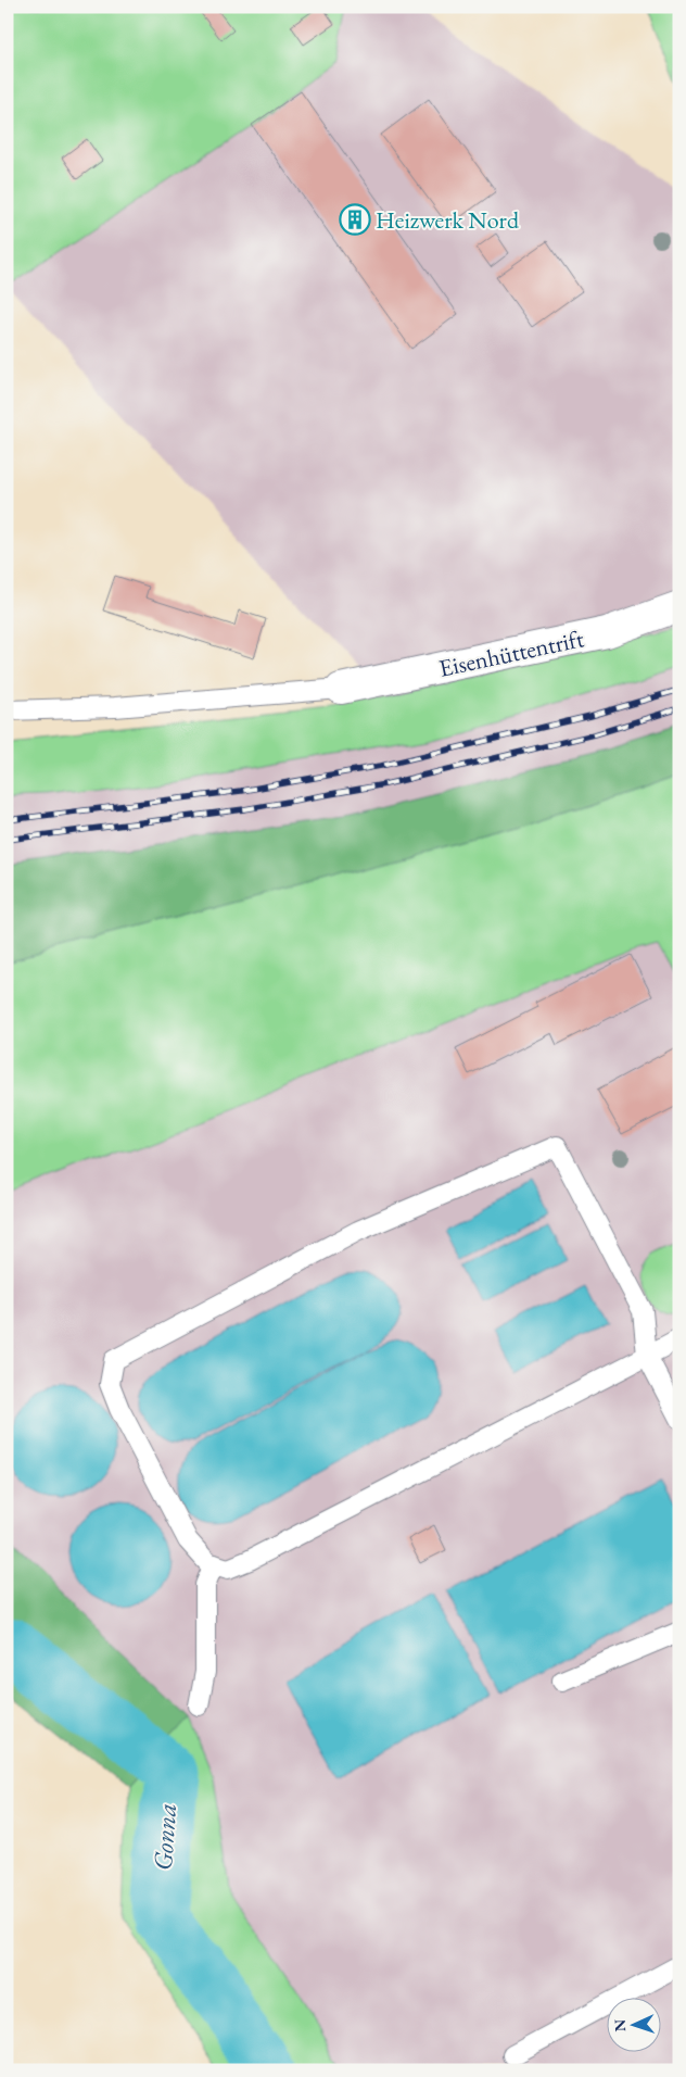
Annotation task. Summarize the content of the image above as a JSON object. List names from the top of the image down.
{
  "streets": {
    "street": ["Eisenhüttentrift"]
  },
  "water": ["Gonna"],
  "places": {
    "building": ["Heizwerk Nord"]
  },
  "north": "left"
}
